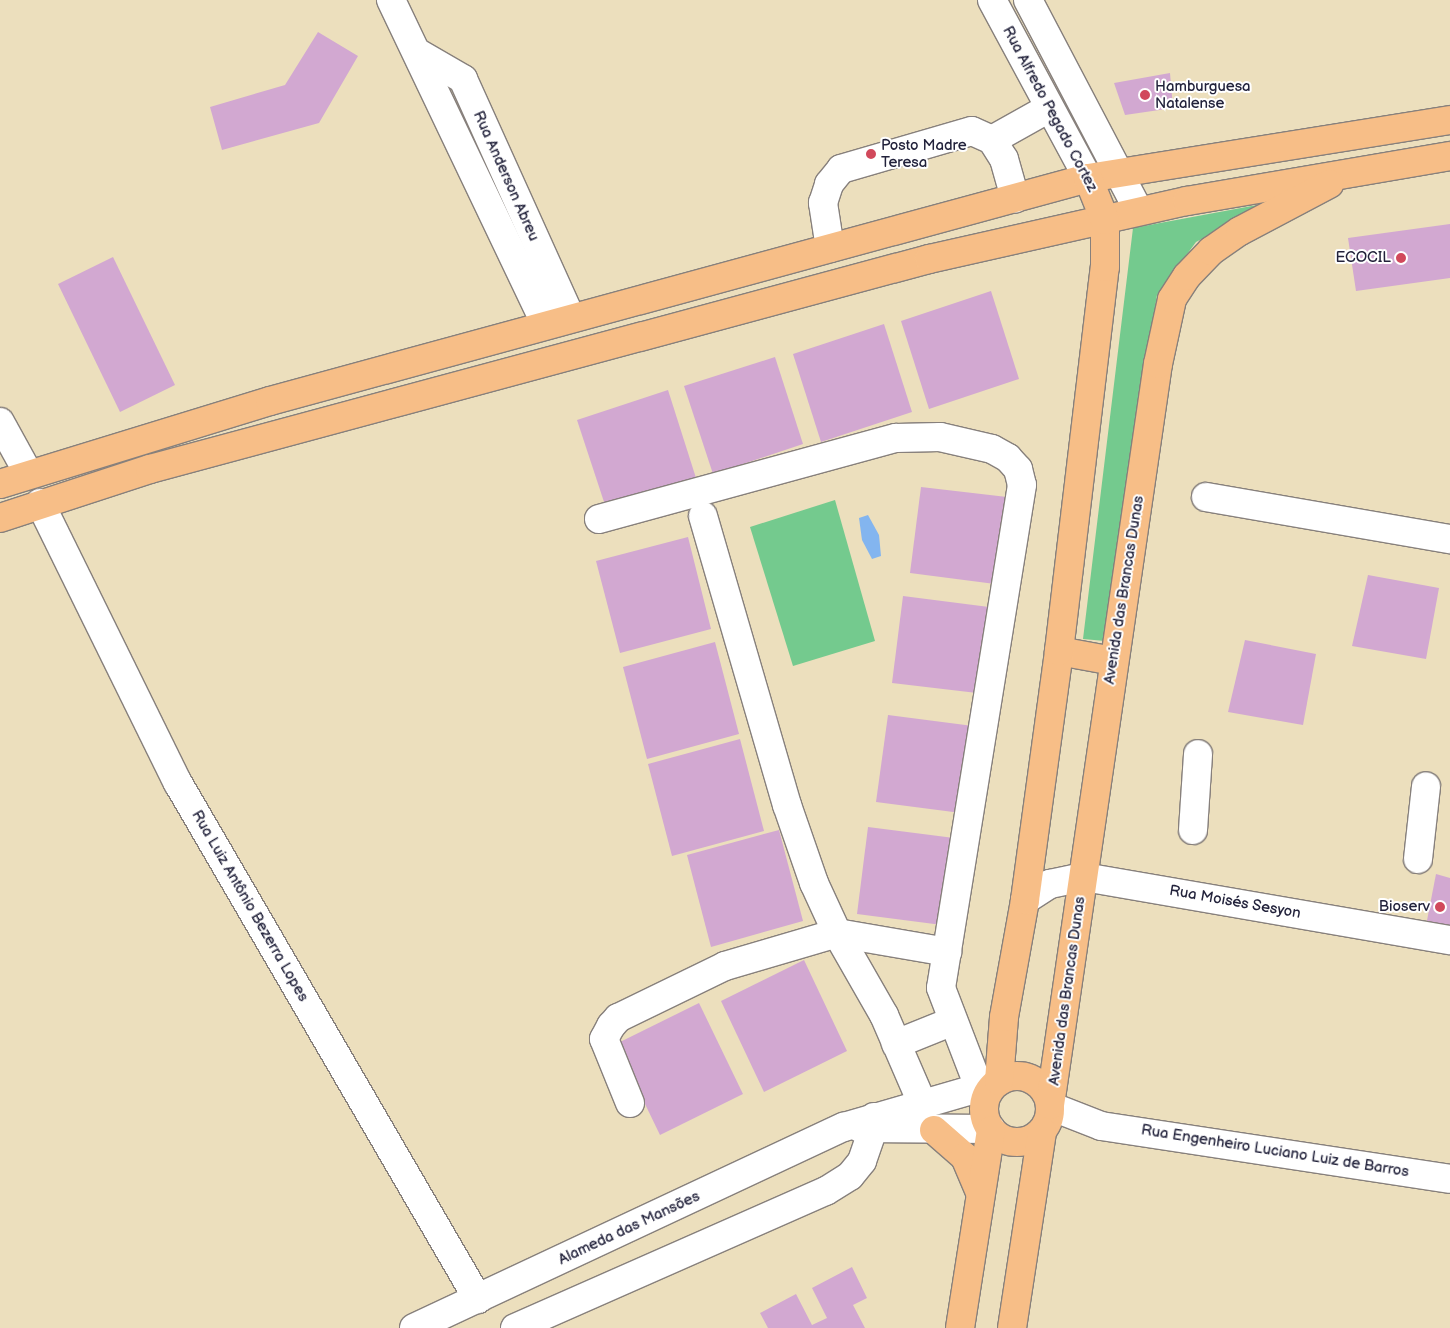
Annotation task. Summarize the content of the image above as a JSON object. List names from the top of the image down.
{
  "streets": {
    "main road": ["Rua Alfredo Pegado Cortez", "Avenida das Brancas Dunas"],
    "street": [
      "Rua Anderson Abreu",
      "Rua Moisés Sesyon",
      "Rua Luiz Antônio Bezerra Lopes",
      "Rua Engenheiro Luciano Luiz de Barros",
      "Alameda das Mansões"
    ]
  },
  "crossings": [
    ["Avenida das Brancas Dunas", "Rua Moisés Sesyon"],
    ["Avenida das Brancas Dunas", "Rua Engenheiro Luciano Luiz de Barros"],
    ["Avenida das Brancas Dunas", "Alameda das Mansões"],
    ["Rua Luiz Antônio Bezerra Lopes", "Alameda das Mansões"],
    ["Rua Engenheiro Luciano Luiz de Barros", "Alameda das Mansões"]
  ],
  "places": [
    "Hamburguesa Natalense",
    "Posto Madre Teresa",
    "ECOCIL",
    "Bioserv"
  ]
}
